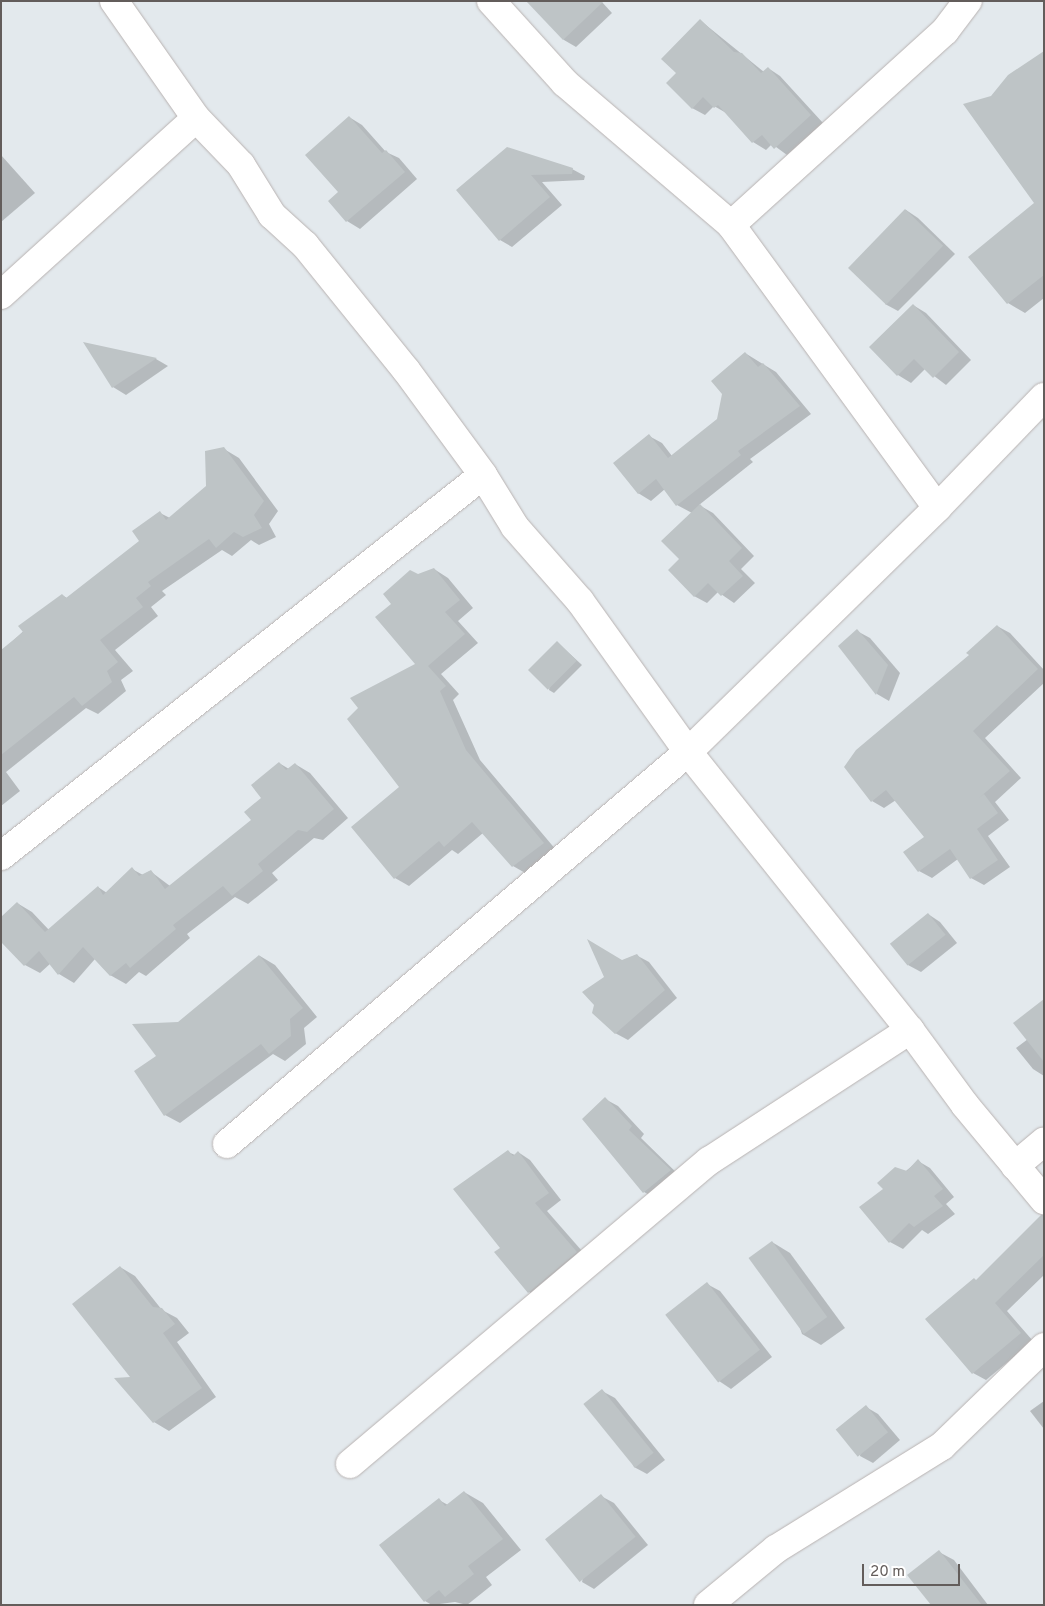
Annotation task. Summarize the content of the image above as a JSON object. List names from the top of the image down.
{
  "scale_bar": "20 m"
}
